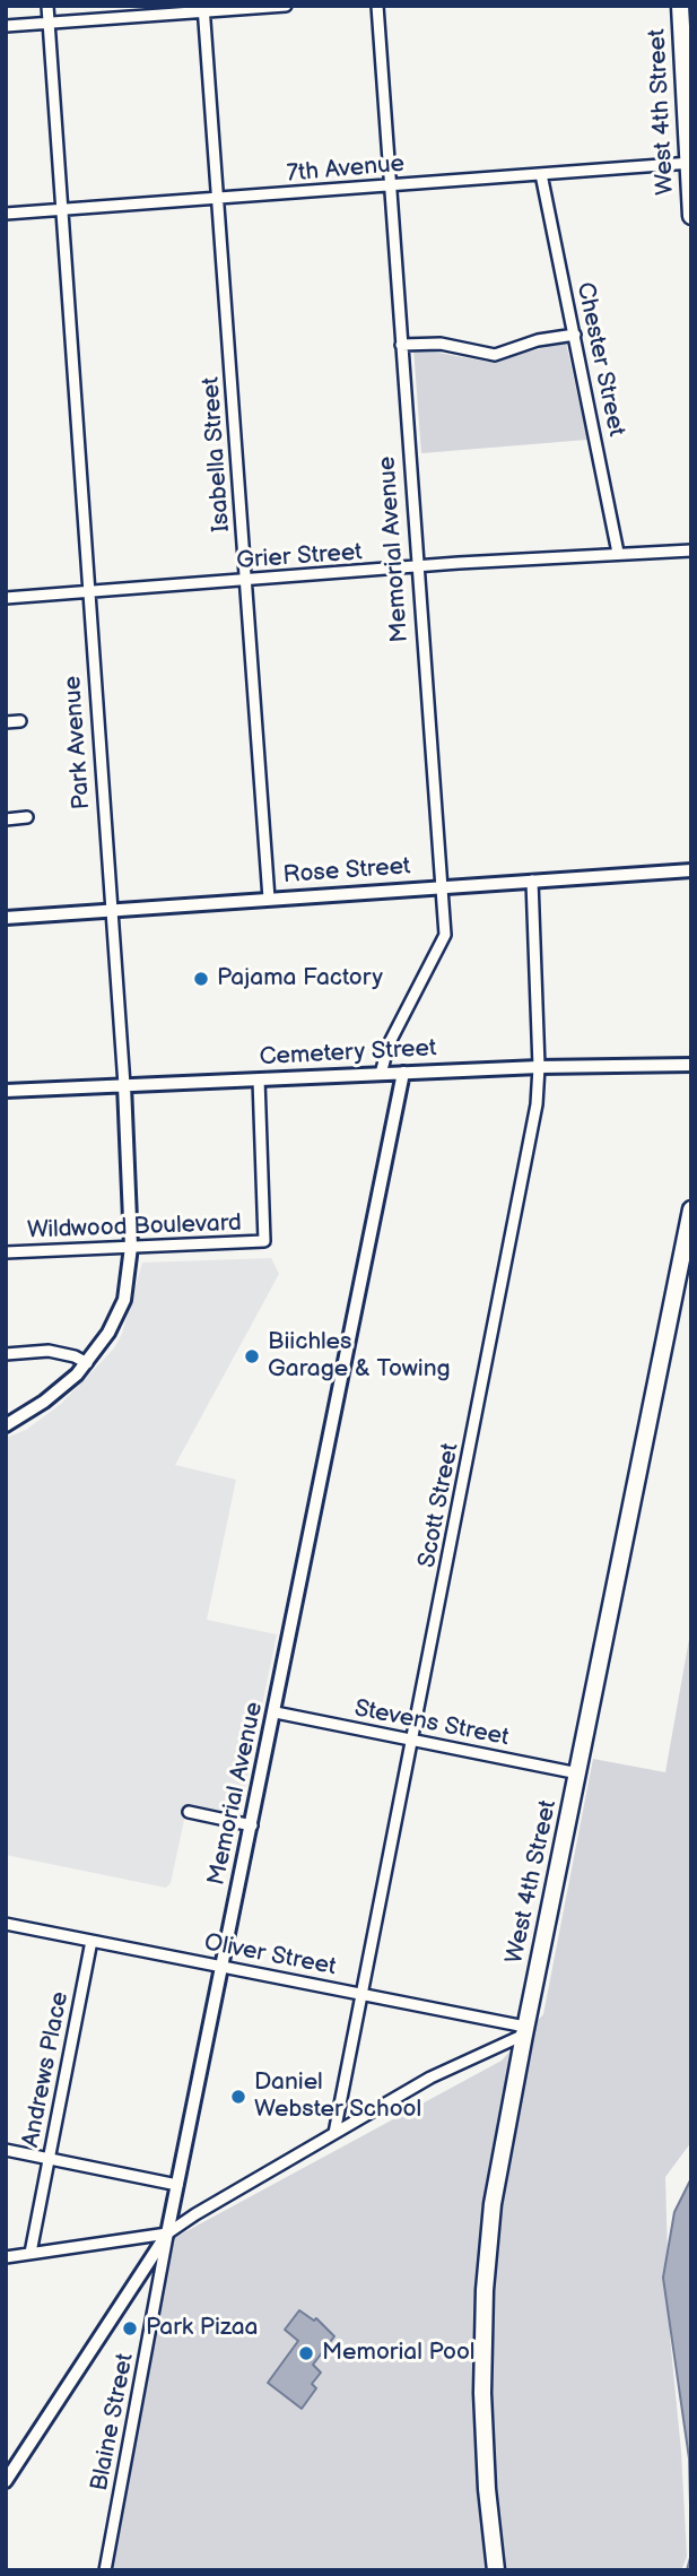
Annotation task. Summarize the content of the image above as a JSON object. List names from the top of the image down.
{
  "streets": {
    "main road": ["West 4th Street"],
    "street": [
      "7th Avenue",
      "Chester Street",
      "Isabella Street",
      "Memorial Avenue",
      "Grier Street",
      "Park Avenue",
      "Rose Street",
      "Cemetery Street",
      "Wildwood Boulevard",
      "Scott Street",
      "Stevens Street",
      "Oliver Street",
      "Andrews Place",
      "Blaine Street"
    ]
  },
  "crossings": [
    ["West 4th Street", "7th Avenue"],
    ["West 4th Street", "Stevens Street"],
    ["West 4th Street", "Oliver Street"],
    ["7th Avenue", "Chester Street"],
    ["7th Avenue", "Isabella Street"],
    ["7th Avenue", "Memorial Avenue"],
    ["7th Avenue", "Park Avenue"],
    ["Chester Street", "Grier Street"],
    ["Isabella Street", "Grier Street"],
    ["Isabella Street", "Rose Street"],
    ["Memorial Avenue", "Grier Street"],
    ["Memorial Avenue", "Rose Street"],
    ["Memorial Avenue", "Cemetery Street"],
    ["Memorial Avenue", "Stevens Street"],
    ["Memorial Avenue", "Oliver Street"],
    ["Memorial Avenue", "Blaine Street"],
    ["Grier Street", "Park Avenue"],
    ["Park Avenue", "Rose Street"],
    ["Park Avenue", "Cemetery Street"],
    ["Park Avenue", "Wildwood Boulevard"],
    ["Rose Street", "Scott Street"],
    ["Cemetery Street", "Wildwood Boulevard"],
    ["Cemetery Street", "Scott Street"],
    ["Scott Street", "Stevens Street"],
    ["Scott Street", "Oliver Street"],
    ["Oliver Street", "Andrews Place"]
  ],
  "places": [
    "Pajama Factory",
    "Biichles Garage & Towing",
    "Daniel Webster School",
    "Park Pizaa",
    "Memorial Pool"
  ]
}
